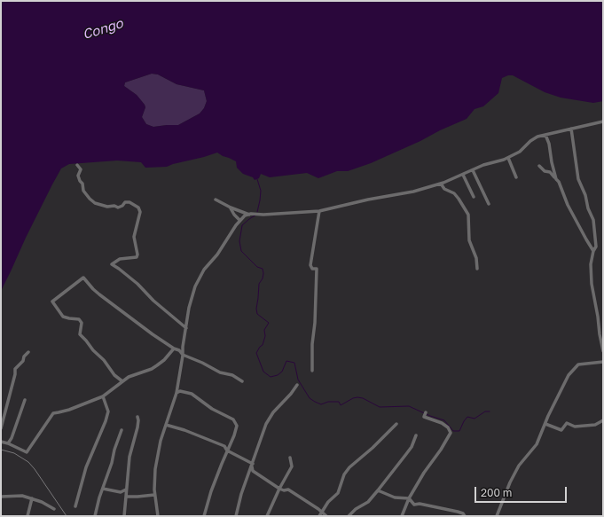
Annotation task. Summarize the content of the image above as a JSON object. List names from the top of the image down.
{
  "water": ["Congo"],
  "scale_bar": "200 m"
}
